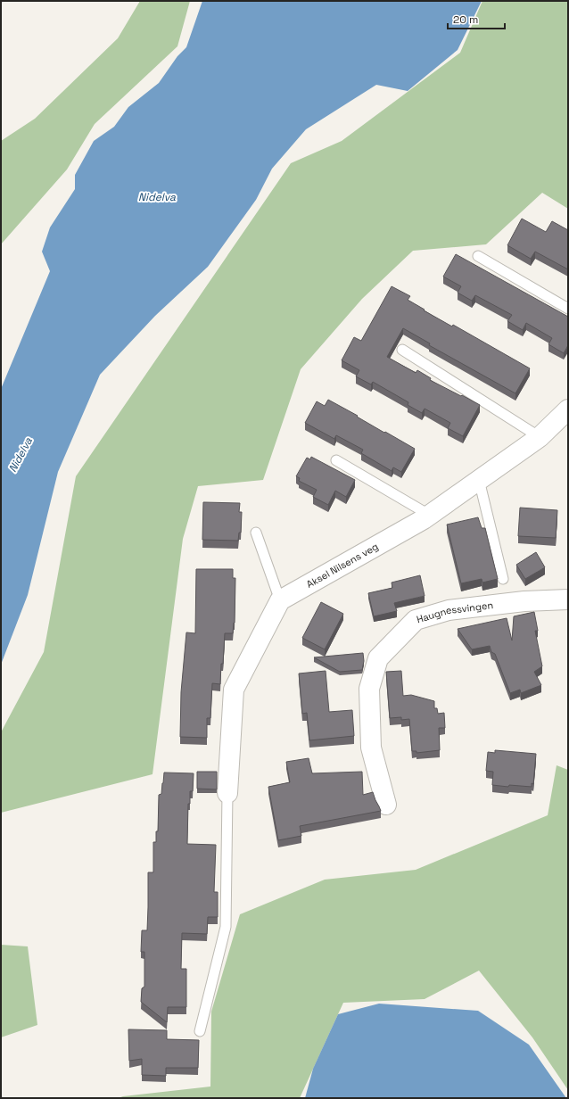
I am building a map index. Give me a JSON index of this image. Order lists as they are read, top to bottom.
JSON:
{
  "streets": {
    "street": ["Aksel Nilsens veg", "Haugnessvingen"]
  },
  "water": ["Nidelva"],
  "scale_bar": "20 m"
}
